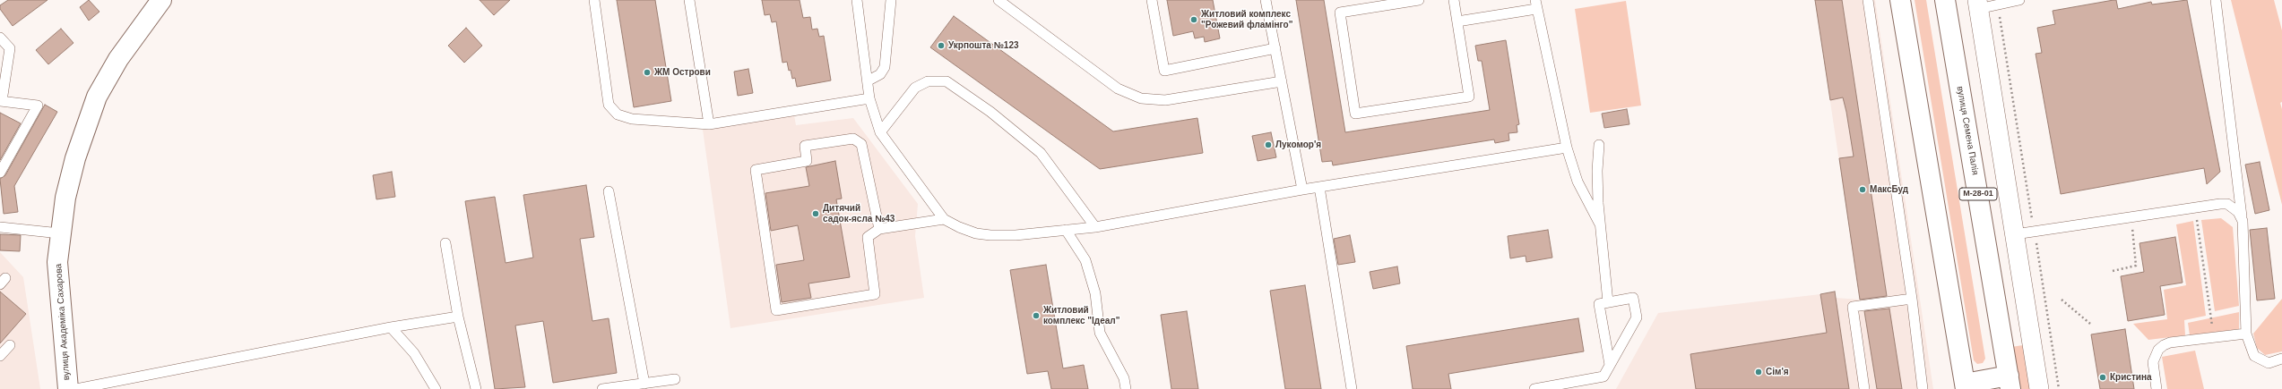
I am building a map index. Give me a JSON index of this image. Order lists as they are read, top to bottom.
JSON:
{
  "streets": {
    "main road": ["вулиця Семена Палія", "М-28-01", "вулиця Академіка Сахарова"]
  },
  "places": [
    "Житловий комплекс \"Рожевий фламінго\"",
    "Укрпошта №123",
    "ЖМ Острови",
    "Лукомор'я",
    "МаксБуд",
    "Дитячий садок-ясла №43",
    "Житловий комплекс \"Ідеал\"",
    "Сім'я",
    "Кристина"
  ]
}
